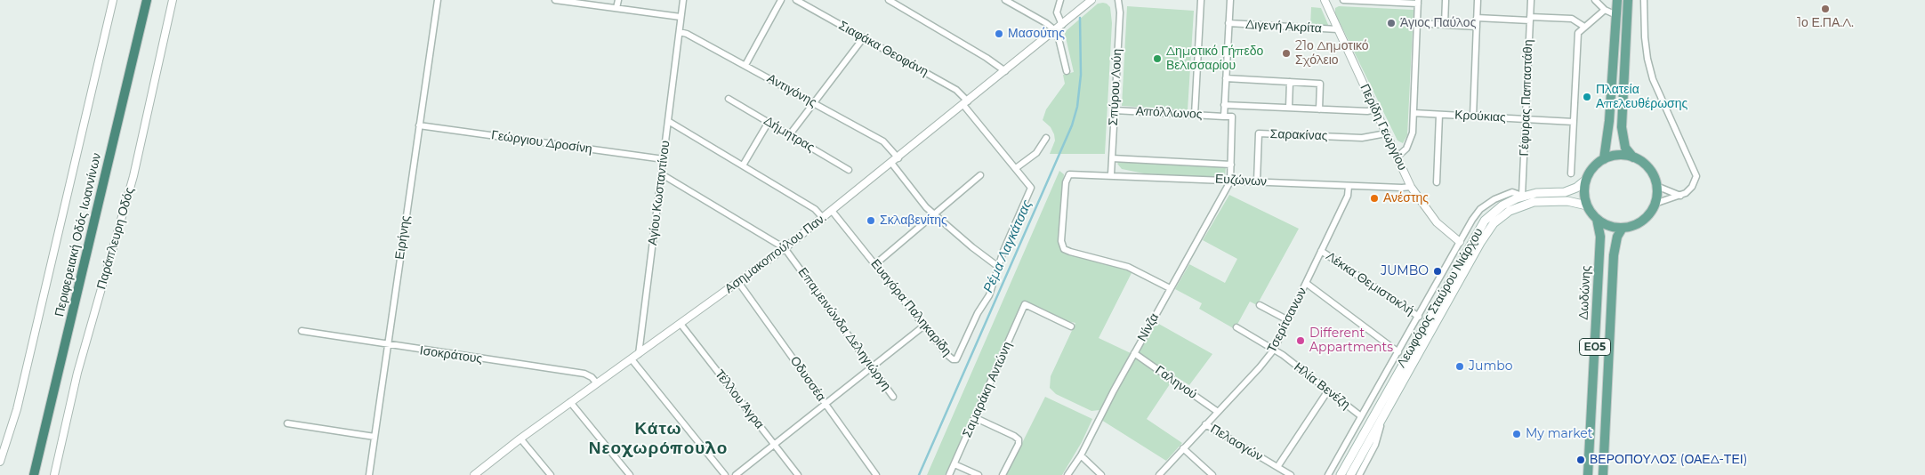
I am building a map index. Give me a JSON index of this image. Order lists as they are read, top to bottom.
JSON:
{
  "streets": {
    "highway": ["Περιφερειακή Οδός Ιωαννίνων"],
    "main road": ["Δωδώνης", "Λεωφόρος Σταύρου Νιάρχου", "ΕΟ5"],
    "street": [
      "Διγενή Ακρίτα",
      "Σιαφάκα Θεοφάνη",
      "Σπύρου Λούη",
      "Αντιγόνης",
      "Γέφυρας Παπαστάθη",
      "Απόλλωνος",
      "Κρούκιας",
      "Περίδη Γεωργίου",
      "Δήμητρας",
      "Σαρακίνας",
      "Γεώργιου Δροσίνη",
      "Ευζώνων",
      "Αγίου Κωσταντίνου",
      "Ειρήνης",
      "Παράπλευρη Οδός",
      "Ασημακοπούλου Παν.",
      "Λέκκα Θεμιστοκλή",
      "Ευαγόρα Παληκαρίδη",
      "Τσερίτσανων",
      "Νίνζα",
      "Επαμεινώνδα Δεληγιώργη",
      "Ισοκράτους",
      "Οδυσσέα",
      "Γαληνού",
      "Ηλία Βενέζη",
      "Σαμαράκη Αντώνη",
      "Τέλλου Άγρα",
      "Πελασγών"
    ]
  },
  "crossings": [
    ["Διγενή Ακρίτα", "Περίδη Γεωργίου"],
    ["Σιαφάκα Θεοφάνη", "Ασημακοπούλου Παν."],
    ["Σιαφάκα Θεοφάνη", "Ευαγόρα Παληκαρίδη"],
    ["Σπύρου Λούη", "Απόλλωνος"],
    ["Σπύρου Λούη", "Ευζώνων"],
    ["Αντιγόνης", "Αγίου Κωσταντίνου"],
    ["Αντιγόνης", "Ασημακοπούλου Παν."],
    ["Γέφυρας Παπαστάθη", "Κρούκιας"],
    ["Γέφυρας Παπαστάθη", "Λεωφόρος Σταύρου Νιάρχου"],
    ["Περίδη Γεωργίου", "Σαρακίνας"],
    ["Περίδη Γεωργίου", "Ευζώνων"],
    ["Σαρακίνας", "Ευζώνων"],
    ["Γεώργιου Δροσίνη", "Αγίου Κωσταντίνου"],
    ["Γεώργιου Δροσίνη", "Ειρήνης"],
    ["Ευζώνων", "Τσερίτσανων"],
    ["Ευζώνων", "Νίνζα"],
    ["Αγίου Κωσταντίνου", "Ασημακοπούλου Παν."],
    ["Αγίου Κωσταντίνου", "Επαμεινώνδα Δεληγιώργη"],
    ["Ειρήνης", "Ισοκράτους"],
    ["Ασημακοπούλου Παν.", "Ευαγόρα Παληκαρίδη"],
    ["Ασημακοπούλου Παν.", "Επαμεινώνδα Δεληγιώργη"],
    ["Ασημακοπούλου Παν.", "Ισοκράτους"],
    ["Ασημακοπούλου Παν.", "Οδυσσέα"],
    ["Ασημακοπούλου Παν.", "Τέλλου Άγρα"],
    ["Λέκκα Θεμιστοκλή", "Τσερίτσανων"],
    ["Δωδώνης", "Λεωφόρος Σταύρου Νιάρχου"],
    ["Δωδώνης", "ΕΟ5"],
    ["Λεωφόρος Σταύρου Νιάρχου", "ΕΟ5"],
    ["Τσερίτσανων", "Γαληνού"],
    ["Τσερίτσανων", "Ηλία Βενέζη"],
    ["Τσερίτσανων", "Πελασγών"],
    ["Νίνζα", "Γαληνού"]
  ],
  "districts": ["Κάτω Νεοχωρόπουλο"],
  "water": ["Ρέμα Λαγκάτσας"],
  "places": [
    "1ο Ε.ΠΑ.Λ.",
    "Άγιος Παύλος",
    "Μασούτης",
    "21ο Δημοτικό Σχόλειο",
    "Δημοτικό Γήπεδο Βελισσαρίου",
    "Πλατεία Απελευθέρωσης",
    "Ανέστης",
    "Σκλαβενίτης",
    "JUMBO",
    "Different Appartments",
    "Jumbo",
    "My market",
    "ΒΕΡΟΠΟΥΛΟΣ (ΟΑΕΔ-ΤΕΙ)"
  ]
}
